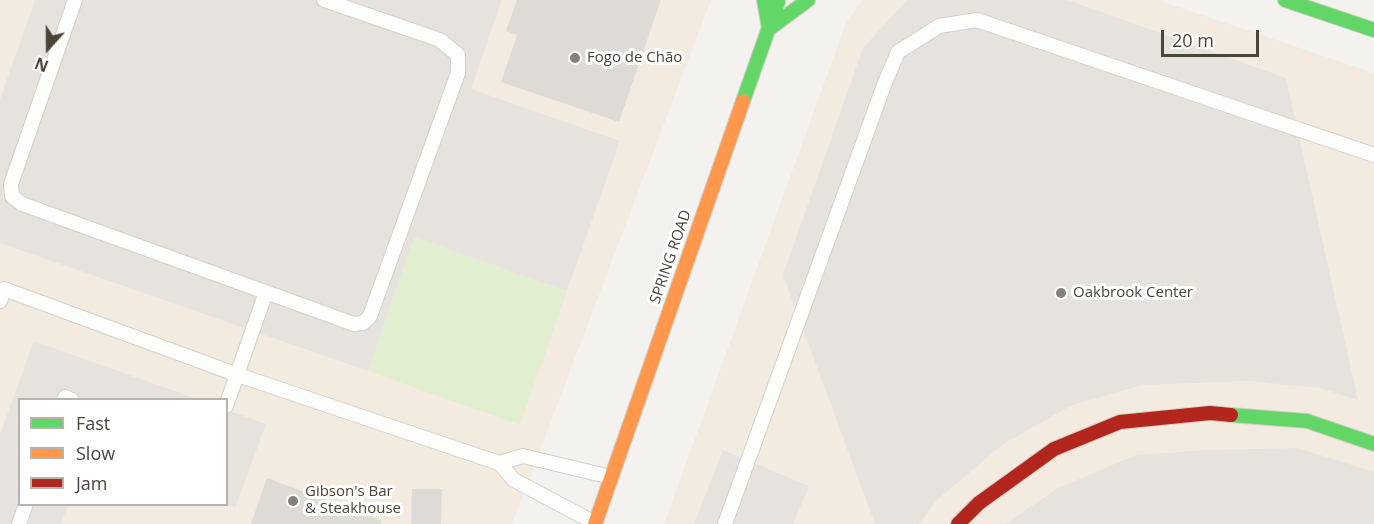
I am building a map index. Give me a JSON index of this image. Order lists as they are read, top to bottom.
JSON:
{
  "streets": {
    "street": ["SPRING ROAD"]
  },
  "places": ["Fogo de Chão", "Oakbrook Center", "Gibson's Bar & Steakhouse"],
  "legend": ["Fast", "Slow", "Jam"],
  "scale_bar": "20 m",
  "north": "bottom"
}
